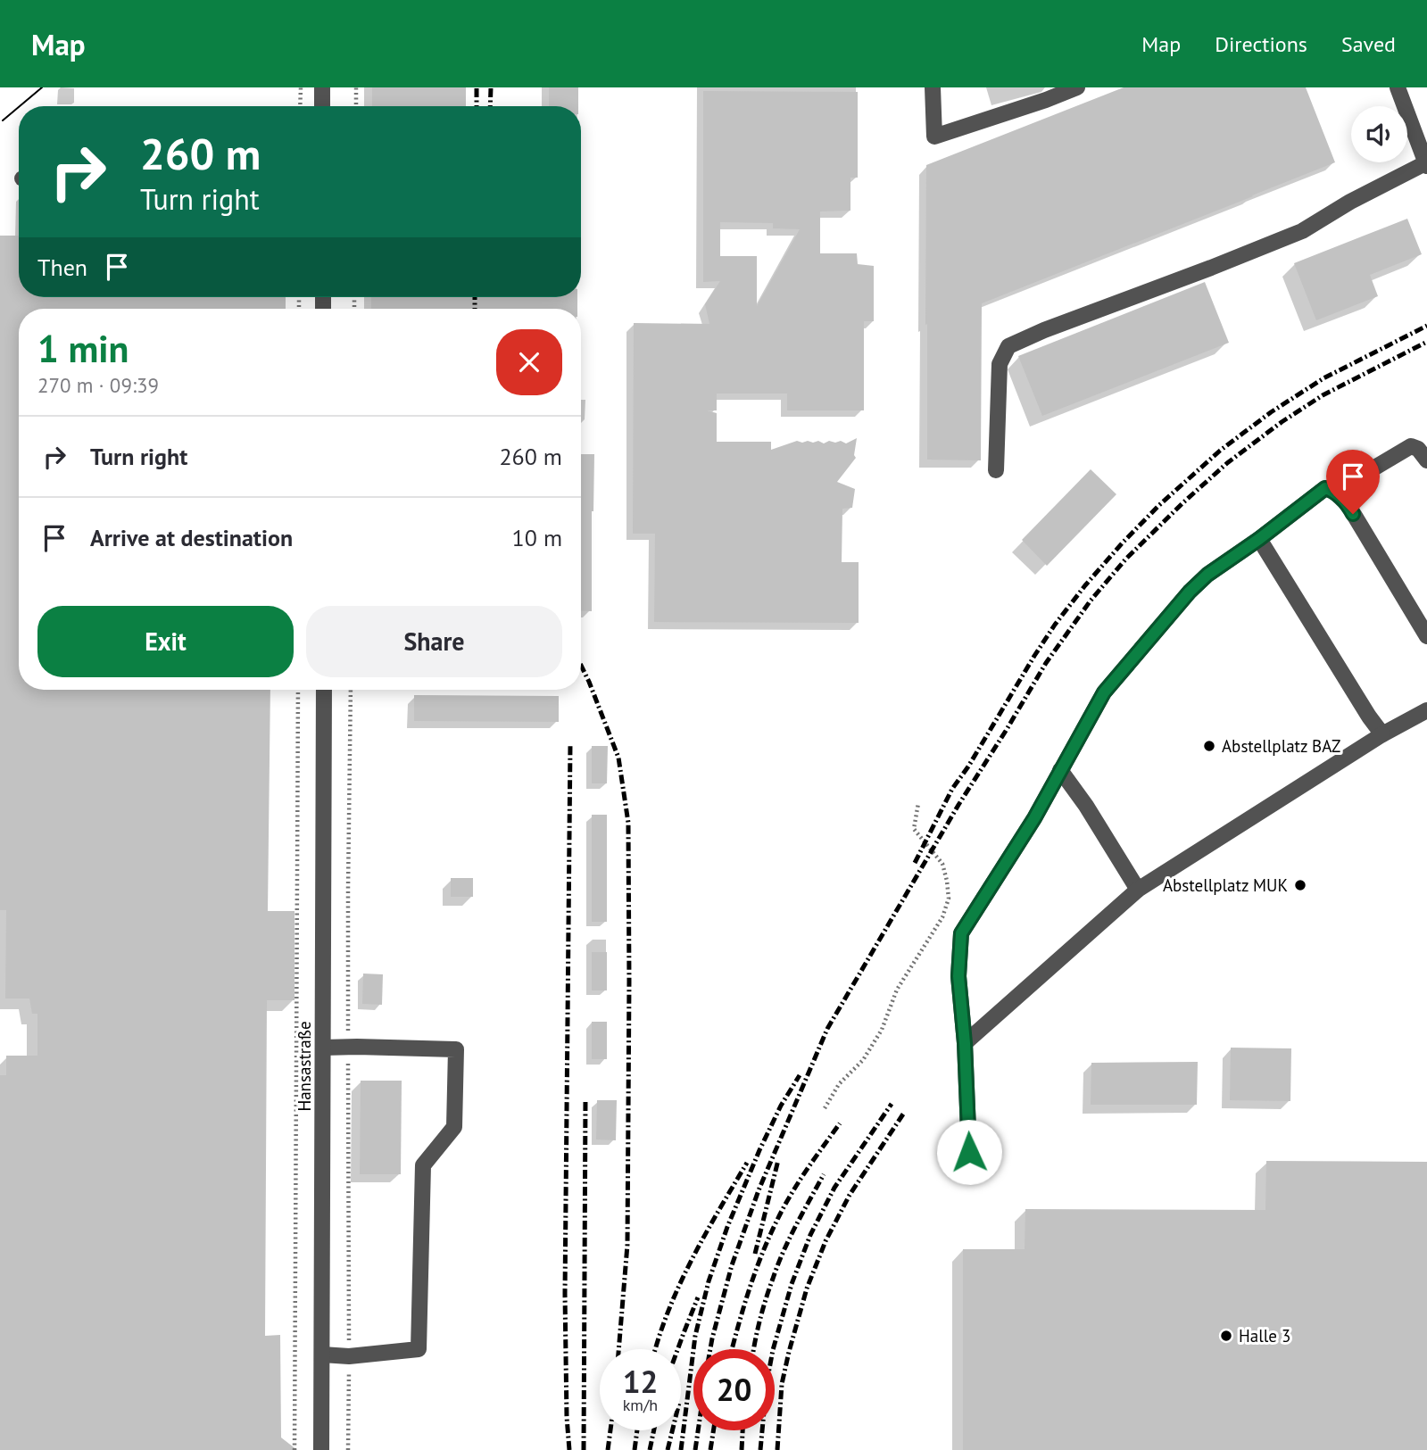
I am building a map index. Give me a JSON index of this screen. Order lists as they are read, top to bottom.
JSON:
{
  "streets": {
    "street": ["Hansastraße"]
  },
  "places": ["Abstellplatz BAZ", "Abstellplatz MUK", "Halle 3"],
  "page": {
    "header": "Map",
    "nav": ["Map", "Directions", "Saved"],
    "turn": ["260 m", "Turn right"],
    "then": "Then",
    "heading": ["1 min", "270 m · 09:39"],
    "list": [
      {
        "name": "Turn right",
        "value": "260 m"
      },
      {
        "name": "Arrive at destination",
        "value": "10 m"
      }
    ],
    "buttons": ["Exit", "Share"],
    "speed": "12 km/h",
    "limit": "20"
  }
}
